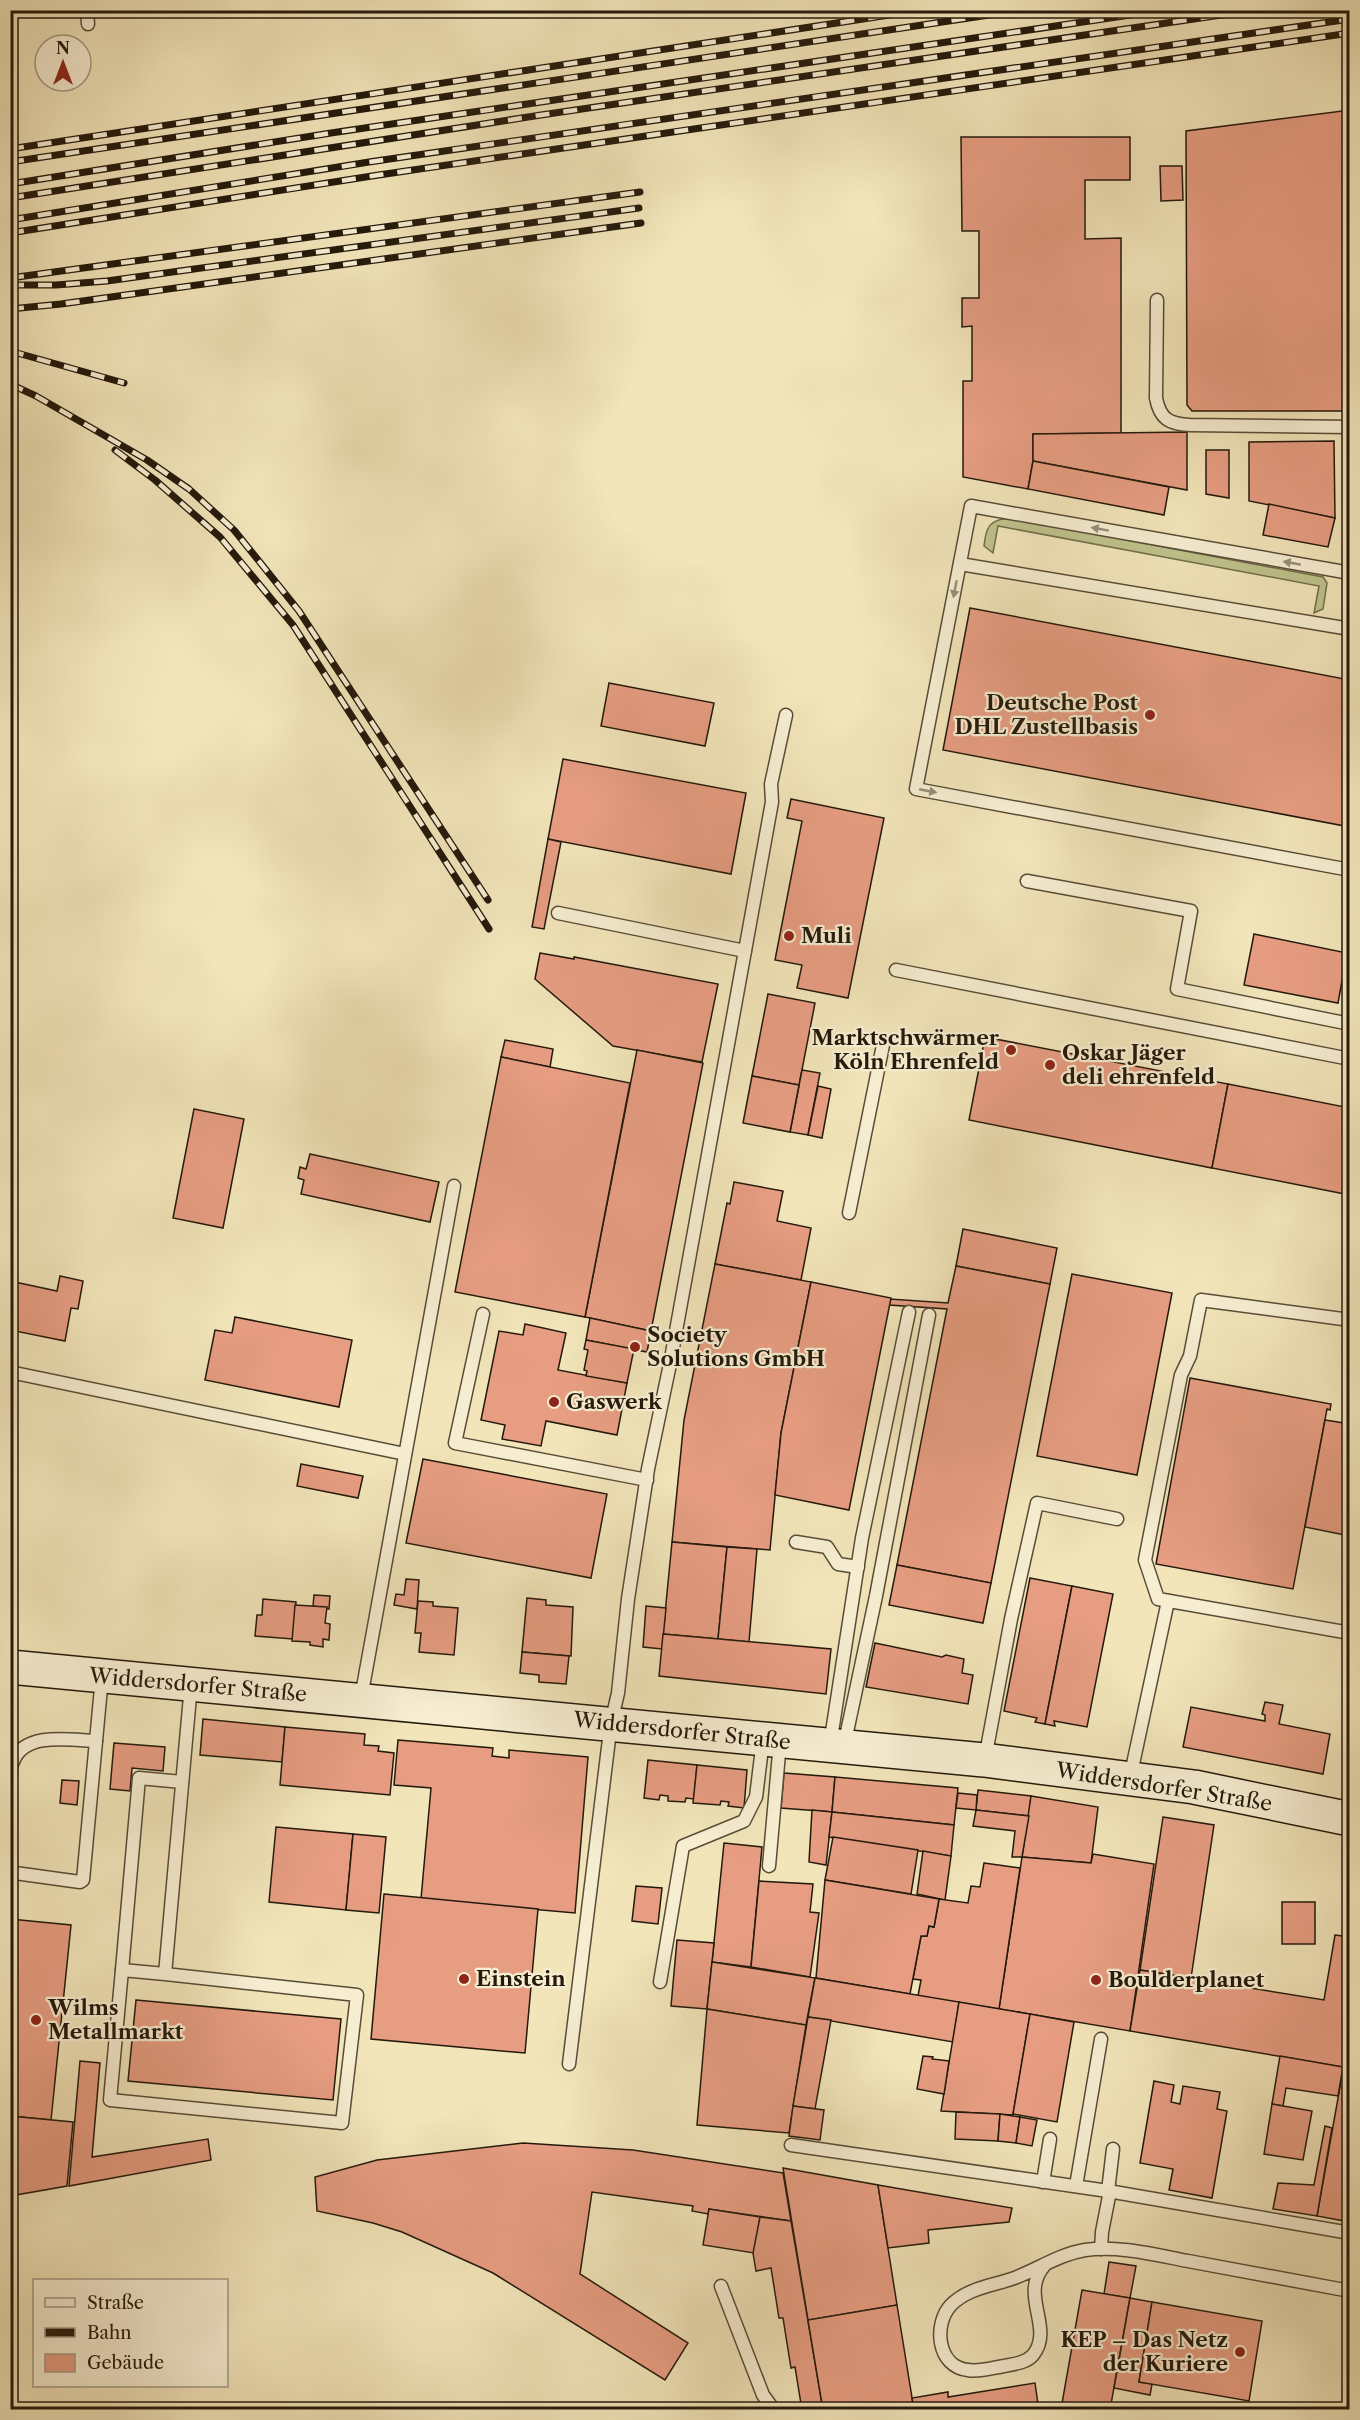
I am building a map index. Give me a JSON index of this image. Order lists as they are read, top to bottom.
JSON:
{
  "streets": {
    "main road": ["Widdersdorfer Straße"]
  },
  "places": [
    "Deutsche Post DHL Zustellbasis",
    "Muli",
    "Marktschwärmer Köln Ehrenfeld",
    "Oskar Jäger deli ehrenfeld",
    "Society Solutions GmbH",
    "Gaswerk",
    "Einstein",
    "Boulderplanet",
    "Wilms Metallmarkt",
    "KEP – Das Netz der Kuriere"
  ],
  "legend": ["Straße", "Bahn", "Gebäude"],
  "north": "top"
}
